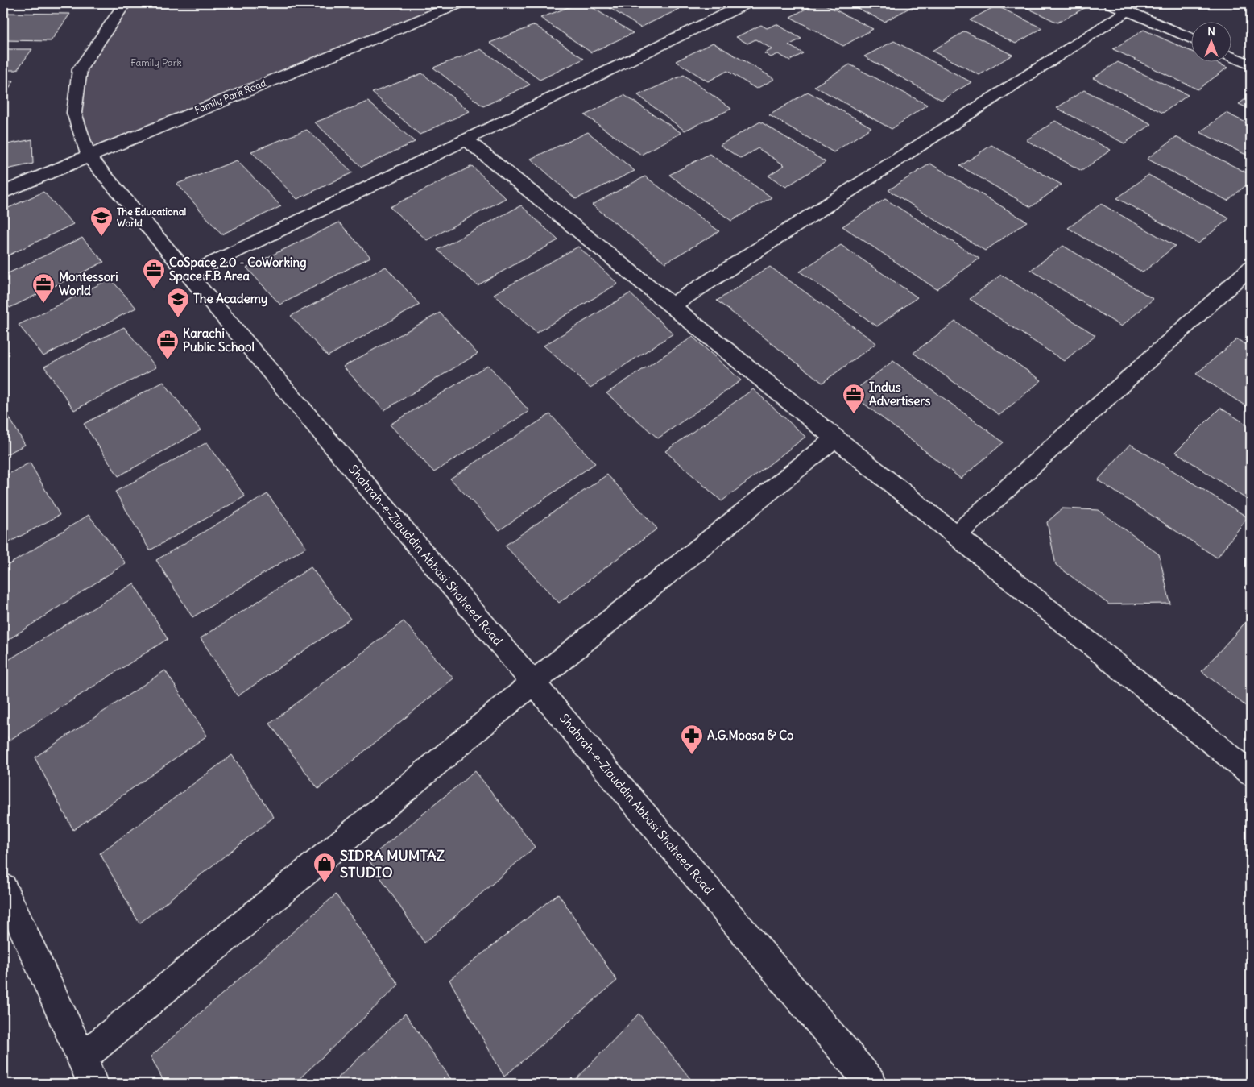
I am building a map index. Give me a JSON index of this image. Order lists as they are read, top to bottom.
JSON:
{
  "streets": {
    "street": ["Family Park Road", "Shahrah-e-Ziauddin Abbasi Shaheed Road"]
  },
  "crossings": [
    ["Family Park Road", "Shahrah-e-Ziauddin Abbasi Shaheed Road"]
  ],
  "parks": ["Family Park"],
  "places": {
    "school or university": ["The Educational World", "The Academy"],
    "office": [
      "CoSpace 2.0 - CoWorking Space F.B Area",
      "Montessori World",
      "Karachi Public School",
      "Indus Advertisers"
    ],
    "pharmacy": ["A.G.Moosa & Co"],
    "shop": ["SIDRA MUMTAZ STUDIO"]
  },
  "north": "top"
}
